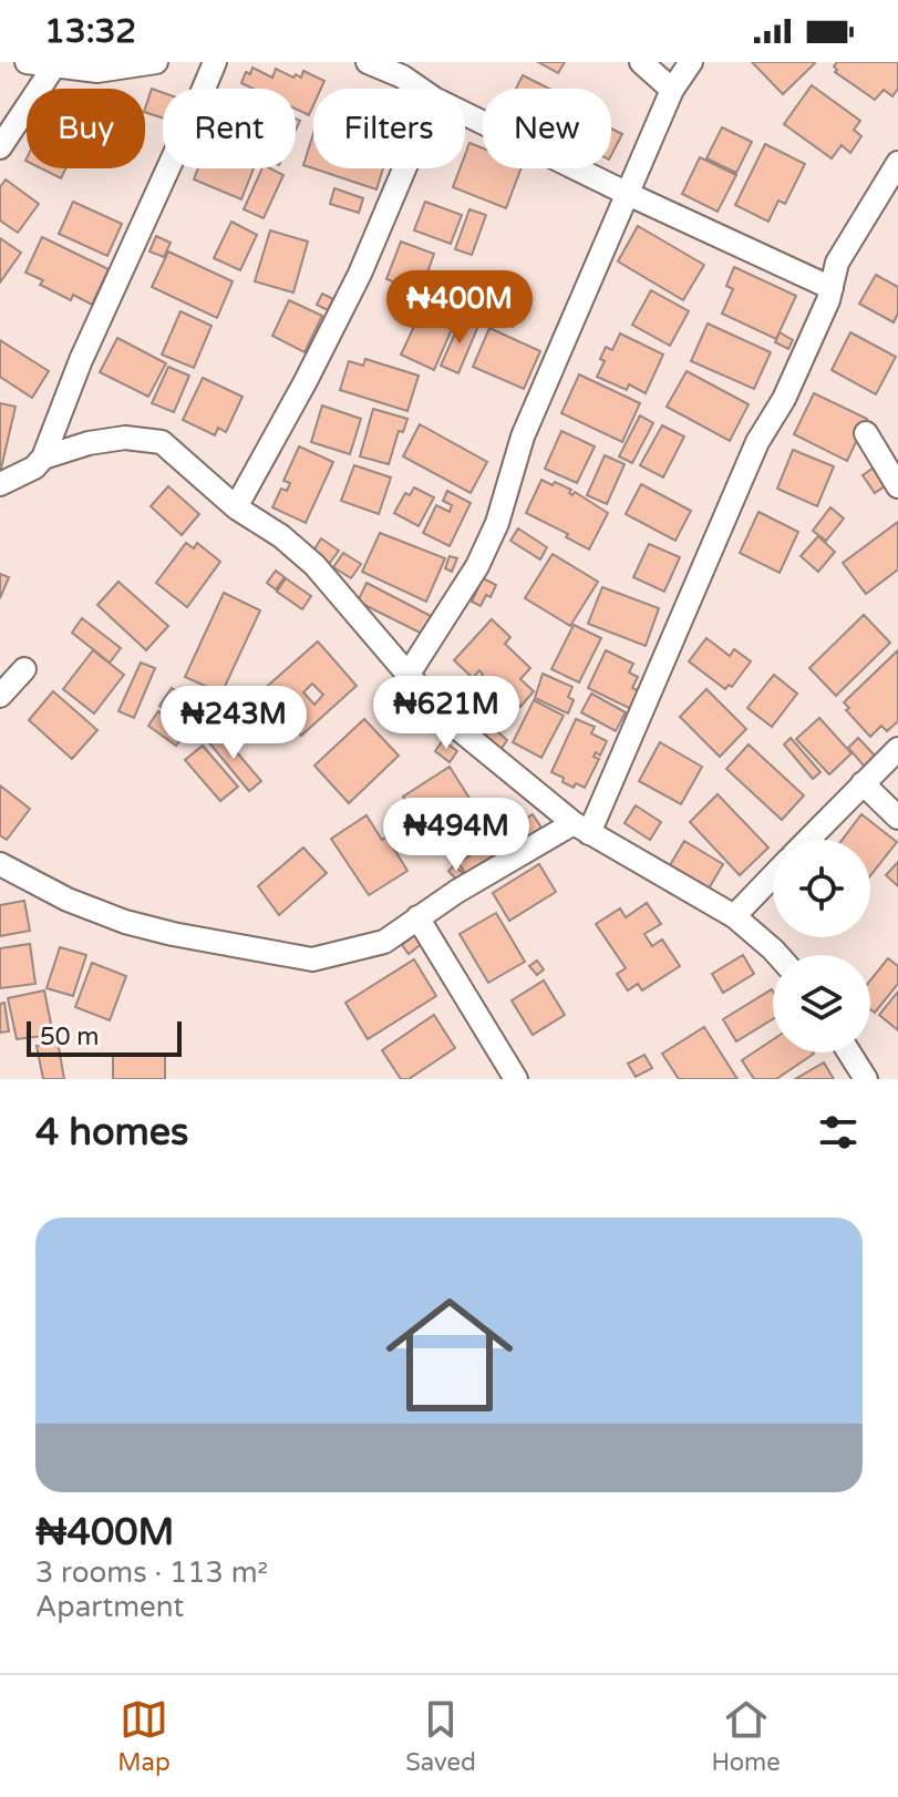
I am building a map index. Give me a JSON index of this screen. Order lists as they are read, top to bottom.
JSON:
{
  "scale_bar": "50 m",
  "page": {
    "status": "13:32",
    "chip": [
      "Buy",
      "Rent",
      "Filters",
      "New"
    ],
    "price": [
      "₦400M",
      "₦621M",
      "₦243M",
      "₦494M"
    ],
    "scale": "50 m",
    "heading": "4 homes",
    "list": [
      {
        "name": "₦400M",
        "note": "3 rooms · 113 m² · Apartment"
      }
    ],
    "tabs": ["Map", "Saved", "Home"]
  }
}
